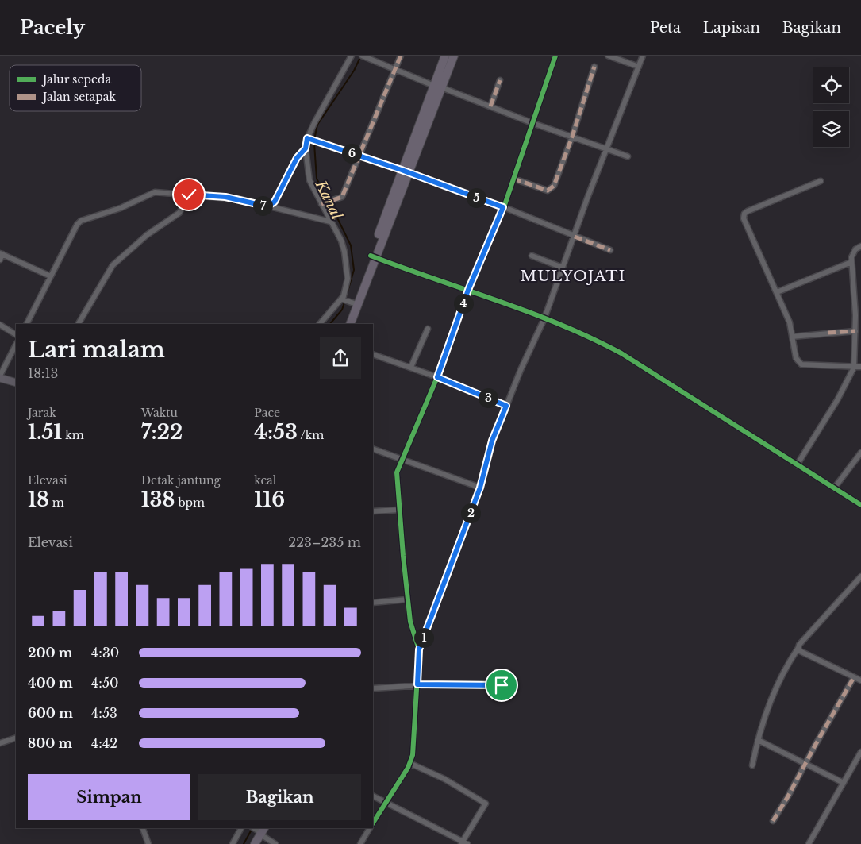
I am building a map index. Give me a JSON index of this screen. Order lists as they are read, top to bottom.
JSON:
{
  "districts": ["MULYOJATI"],
  "water": ["Kanal"],
  "legend": ["Jalur sepeda", "Jalan setapak"],
  "page": {
    "header": "Pacely",
    "nav": ["Peta", "Lapisan", "Bagikan"],
    "pins": [
      "6",
      "5",
      "7",
      "4",
      "3",
      "2",
      "1"
    ],
    "heading": ["Lari malam", "18:13"],
    "stats": [
      ["Jarak", "1.51 km"],
      ["Waktu", "7:22"],
      ["Pace", "4:53 /km"],
      ["Elevasi", "18 m"],
      ["Detak jantung", "138 bpm"],
      ["kcal", "116"]
    ],
    "chart": ["Elevasi", "223–235 m"],
    "list": [
      {
        "name": "200 m",
        "note": "4:30"
      },
      {
        "name": "400 m",
        "note": "4:50"
      },
      {
        "name": "600 m",
        "note": "4:53"
      },
      {
        "name": "800 m",
        "note": "4:42"
      }
    ],
    "buttons": ["Simpan", "Bagikan"]
  }
}
